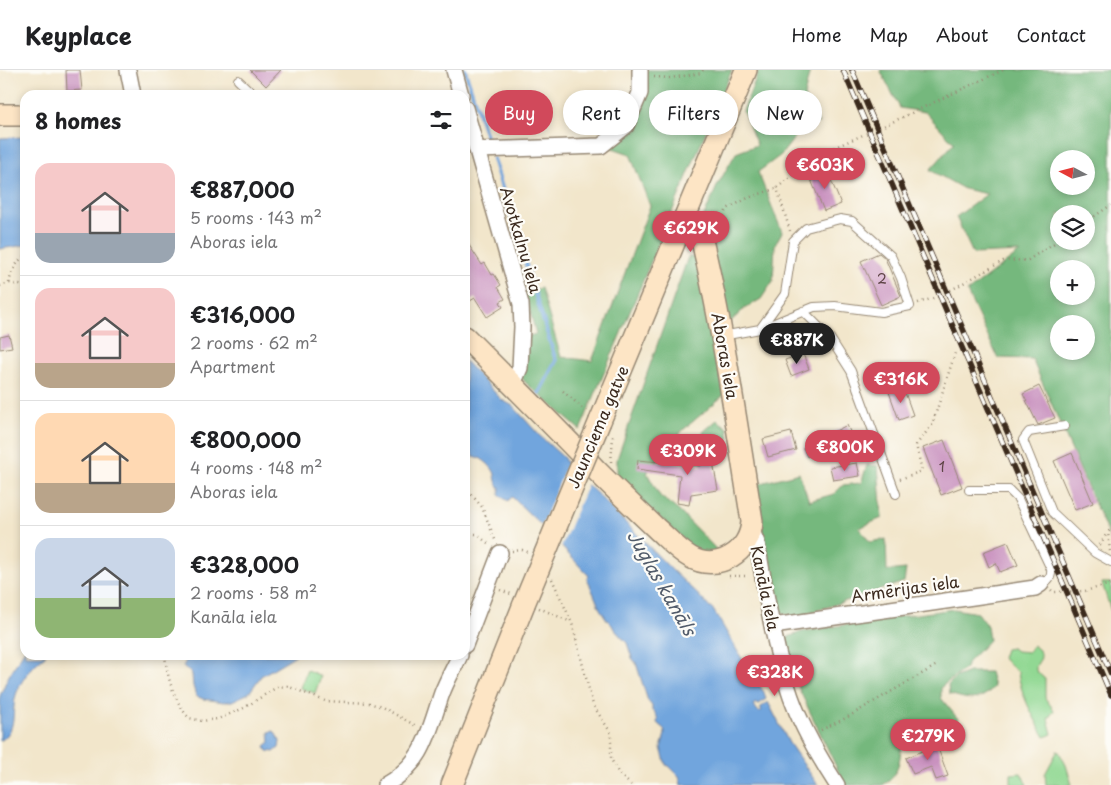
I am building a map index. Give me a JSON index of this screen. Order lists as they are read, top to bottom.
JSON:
{
  "streets": {
    "main road": ["Aboras iela", "Jaunciema gatve", "Kanāla iela"],
    "street": ["Avotkalnu iela", "Armērijas iela"]
  },
  "crossings": [
    ["Avotkalnu iela", "Kanāla iela"],
    ["Aboras iela", "Jaunciema gatve"],
    ["Aboras iela", "Kanāla iela"],
    ["Kanāla iela", "Armērijas iela"]
  ],
  "water": ["Juglas kanāls"],
  "house_numbers": ["2", "1"],
  "north": "left",
  "page": {
    "header": "Keyplace",
    "nav": [
      "Home",
      "Map",
      "About",
      "Contact"
    ],
    "chip": [
      "Buy",
      "Rent",
      "Filters",
      "New"
    ],
    "heading": "8 homes",
    "price": [
      "€603K",
      "€629K",
      "€887K",
      "€316K",
      "€800K",
      "€309K",
      "€328K",
      "€279K"
    ],
    "map_buttons": ["+", "−"],
    "list": [
      {
        "name": "€887,000",
        "note": "5 rooms · 143 m² · Aboras iela"
      },
      {
        "name": "€316,000",
        "note": "2 rooms · 62 m² · Apartment"
      },
      {
        "name": "€800,000",
        "note": "4 rooms · 148 m² · Aboras iela"
      },
      {
        "name": "€328,000",
        "note": "2 rooms · 58 m² · Kanāla iela"
      }
    ]
  }
}
